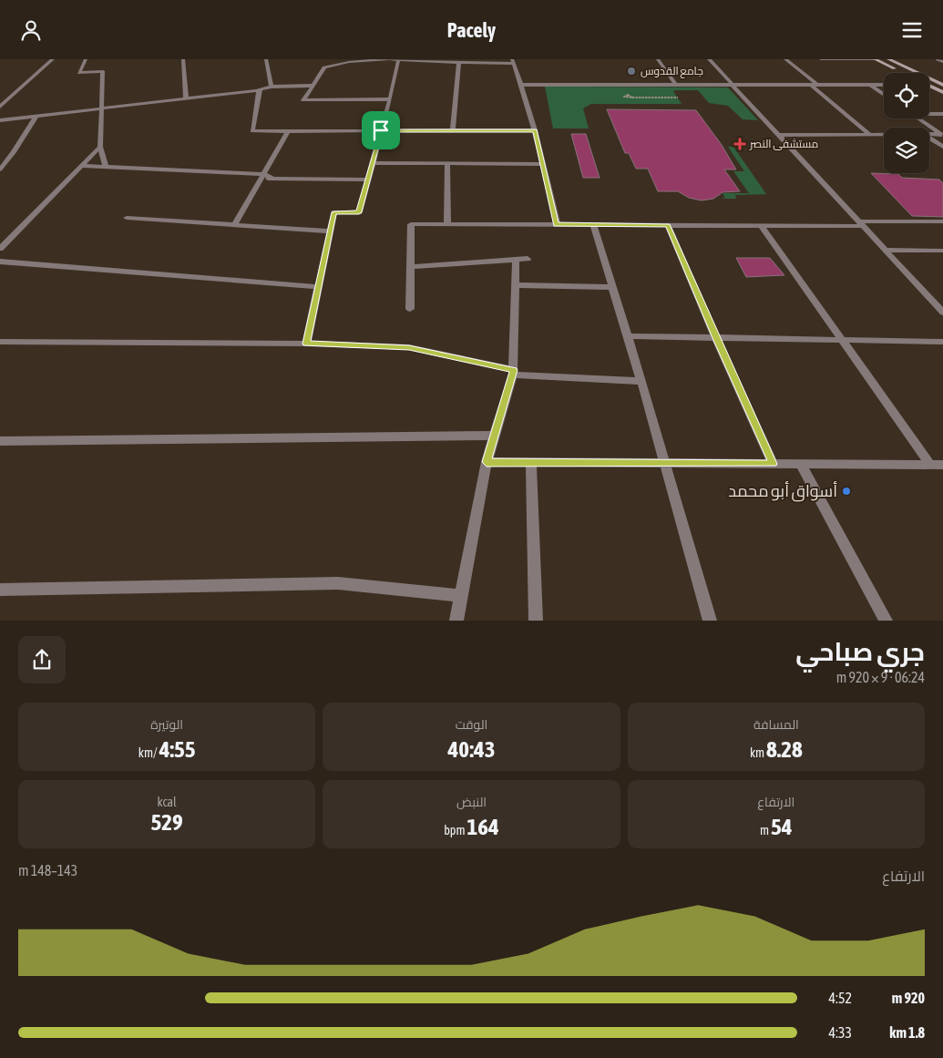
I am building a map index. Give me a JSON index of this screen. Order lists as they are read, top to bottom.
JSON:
{
  "places": {
    "other": ["جامع القدوس", "أسواق أبو محمد"],
    "health": ["مستشفى النصر"]
  },
  "page": {
    "header": "Pacely",
    "heading": ["جري صباحي", "06:24 · 9 × 920 m"],
    "stats": [
      ["المسافة", "8.28 km"],
      ["الوقت", "40:43"],
      ["الوتيرة", "4:55 /km"],
      ["الارتفاع", "54 m"],
      ["النبض", "164 bpm"],
      ["kcal", "529"]
    ],
    "chart": ["الارتفاع", "143–148 m"],
    "list": [
      {
        "name": "920 m",
        "note": "4:52"
      },
      {
        "name": "1.8 km",
        "note": "4:33"
      }
    ]
  }
}
